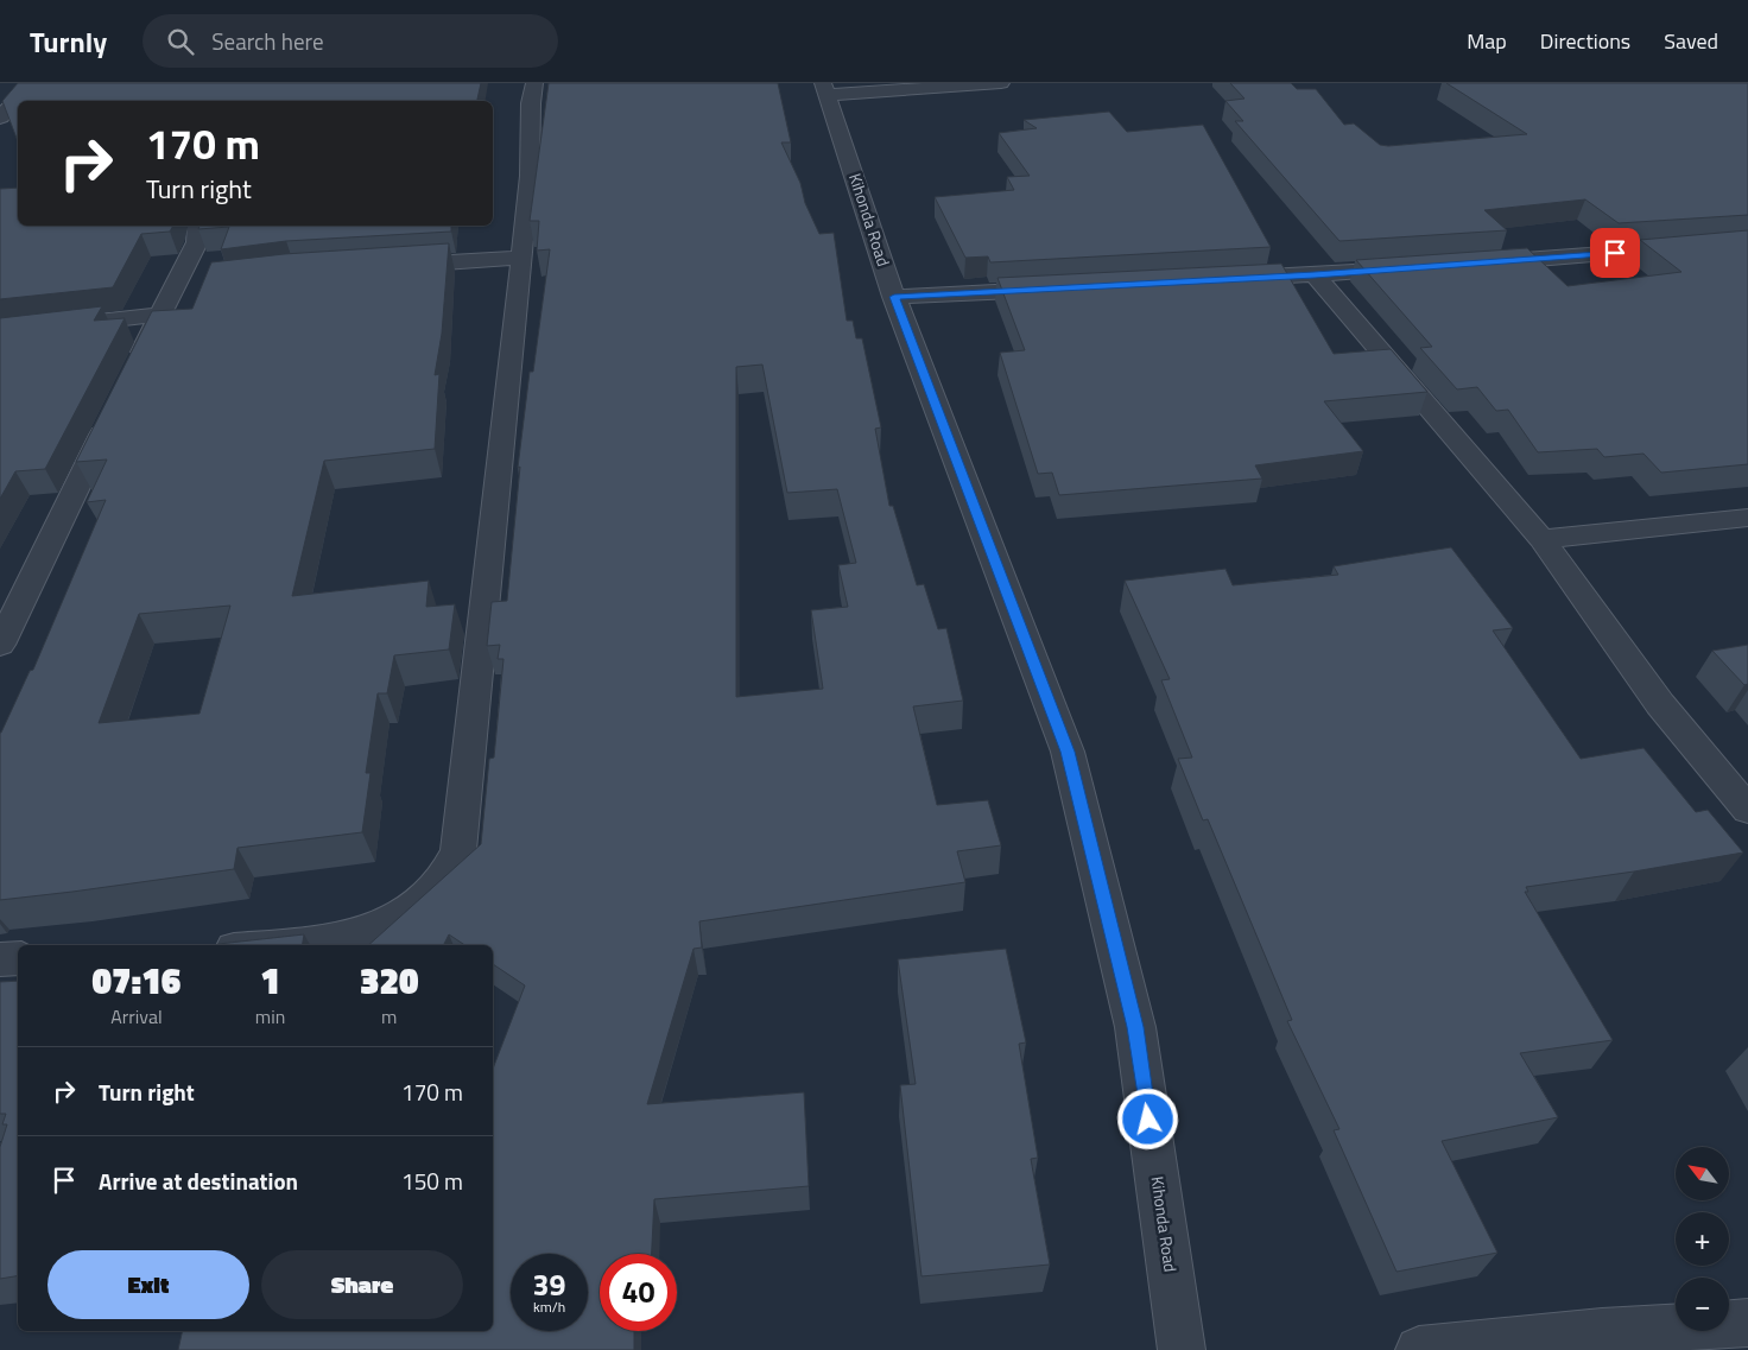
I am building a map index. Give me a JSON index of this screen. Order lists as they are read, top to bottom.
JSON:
{
  "streets": {
    "street": ["Kihonda Road"]
  },
  "north": "top left",
  "page": {
    "header": "Turnly",
    "search": "Search here",
    "nav": ["Map", "Directions", "Saved"],
    "turn": ["170 m", "Turn right"],
    "eta": [
      "07:16",
      "Arrival",
      "1",
      "min",
      "320",
      "m"
    ],
    "list": [
      {
        "name": "Turn right",
        "value": "170 m"
      },
      {
        "name": "Arrive at destination",
        "value": "150 m"
      }
    ],
    "map_buttons": ["+", "−"],
    "buttons": ["Exit", "Share"],
    "speed": "39 km/h",
    "limit": "40"
  }
}
